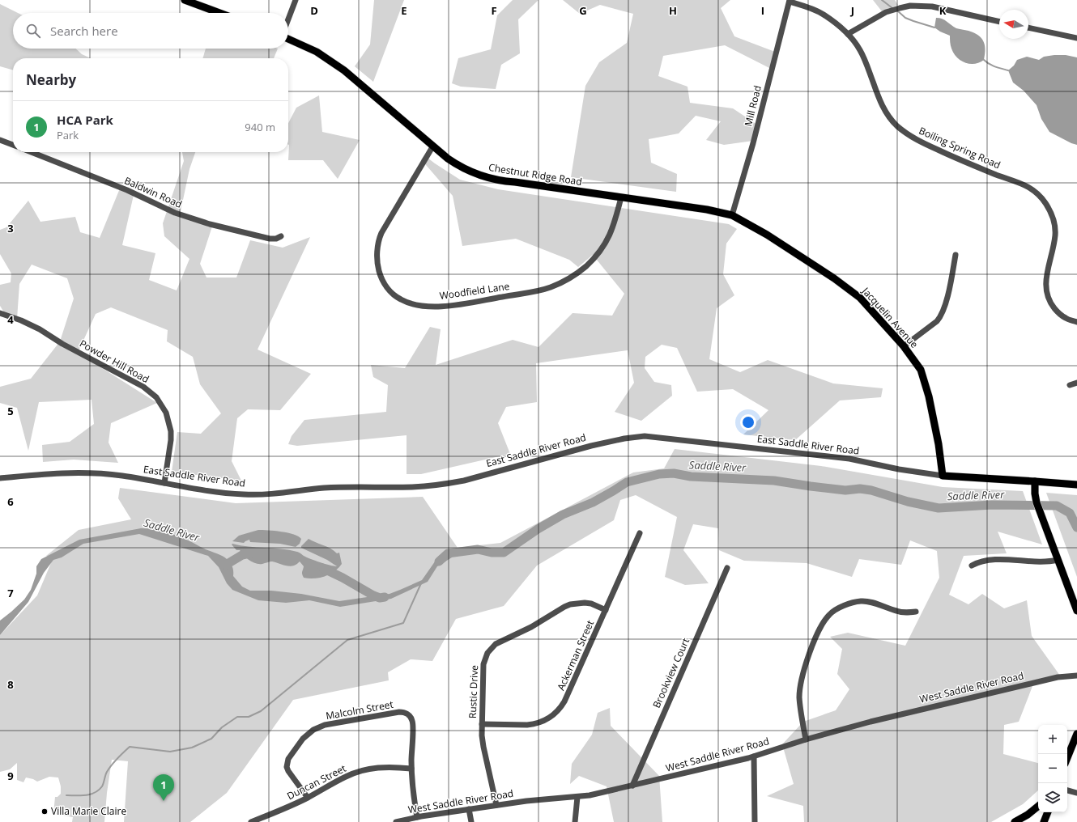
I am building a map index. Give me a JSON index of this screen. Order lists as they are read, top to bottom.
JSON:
{
  "streets": {
    "main road": ["Chestnut Ridge Road", "Jacquelin Avenue", "East Saddle River Road"],
    "street": [
      "Mill Road",
      "Boiling Spring Road",
      "Baldwin Road",
      "Woodfield Lane",
      "Powder Hill Road",
      "Ackerman Street",
      "Brookview Court",
      "West Saddle River Road",
      "Rustic Drive",
      "Malcolm Street",
      "Duncan Street"
    ]
  },
  "crossings": [
    ["Mill Road", "Boiling Spring Road"],
    ["Mill Road", "Chestnut Ridge Road"],
    ["Mill Road", "Jacquelin Avenue"],
    ["Chestnut Ridge Road", "Woodfield Lane"],
    ["Chestnut Ridge Road", "Jacquelin Avenue"],
    ["Jacquelin Avenue", "East Saddle River Road"],
    ["Powder Hill Road", "East Saddle River Road"],
    ["Ackerman Street", "Rustic Drive"],
    ["Brookview Court", "West Saddle River Road"],
    ["West Saddle River Road", "Rustic Drive"],
    ["West Saddle River Road", "Malcolm Street"],
    ["Malcolm Street", "Duncan Street"]
  ],
  "water": ["Saddle River"],
  "places": ["Villa Marie Claire"],
  "north": "left",
  "page": {
    "search": "Search here",
    "heading": "Nearby",
    "list": [
      {
        "mark": "1",
        "name": "HCA Park",
        "note": "Park",
        "value": "940 m"
      }
    ],
    "map_buttons": ["+", "−"],
    "pins": "1"
  },
  "grid": {
    "columns": [
      "D",
      "E",
      "F",
      "G",
      "H",
      "I",
      "J",
      "K"
    ],
    "rows": [
      "3",
      "4",
      "5",
      "6",
      "7",
      "8",
      "9"
    ]
  }
}
